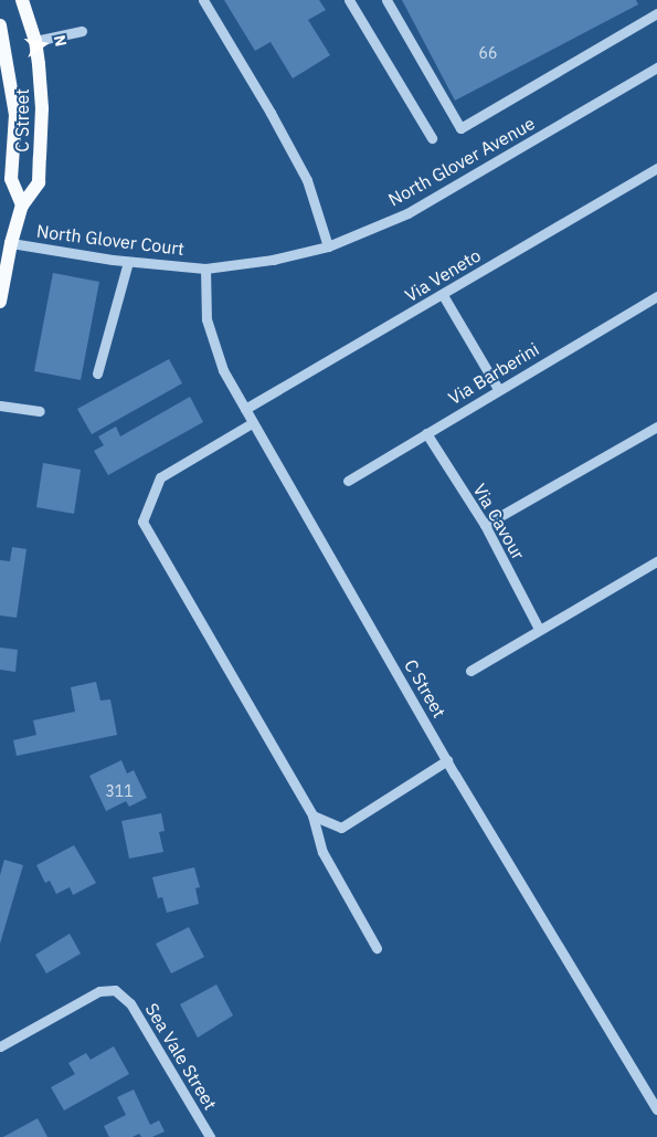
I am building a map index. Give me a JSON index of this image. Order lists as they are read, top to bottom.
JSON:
{
  "streets": {
    "main road": ["C Street"],
    "street": [
      "North Glover Avenue",
      "North Glover Court",
      "Via Veneto",
      "Via Barberini",
      "Via Cavour",
      "Sea Vale Street"
    ]
  },
  "crossings": [
    ["C Street", "North Glover Avenue"],
    ["C Street", "North Glover Court"],
    ["C Street", "Via Veneto"],
    ["North Glover Avenue", "North Glover Court"],
    ["Via Barberini", "Via Cavour"]
  ],
  "house_numbers": ["66", "311"],
  "north": "right"
}
